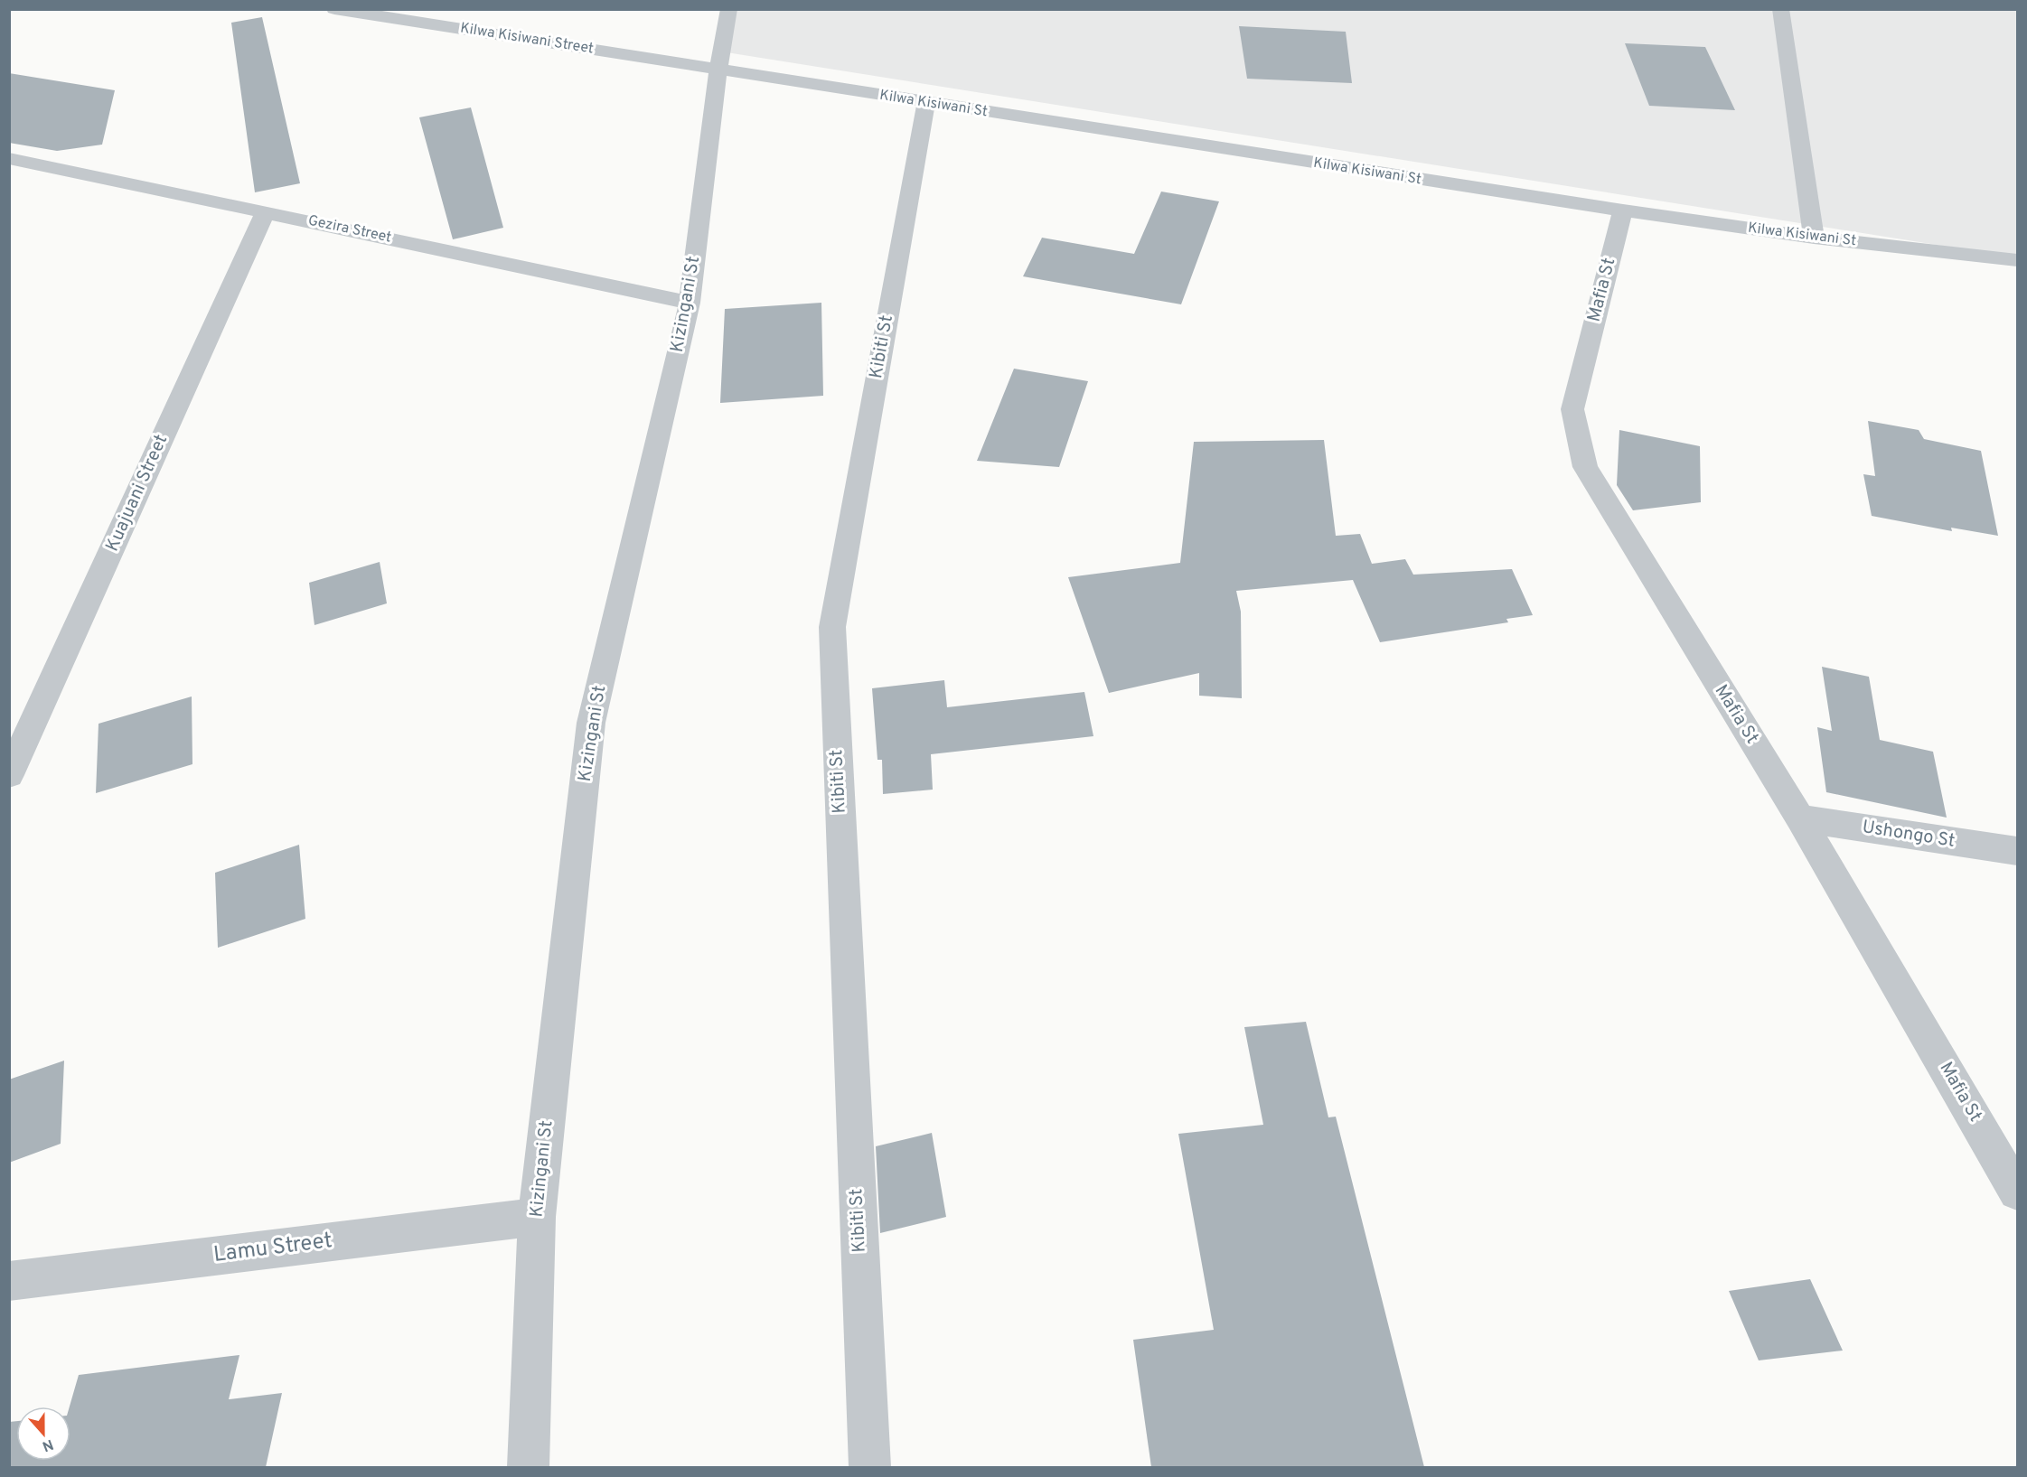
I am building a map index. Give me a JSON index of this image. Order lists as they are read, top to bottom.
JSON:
{
  "streets": {
    "street": [
      "Kilwa Kisiwani Street",
      "Kilwa Kisiwani St",
      "Gezira Street",
      "Mafia St",
      "Kizingani St",
      "Kibiti St",
      "Kuajuani Street",
      "Ushongo St",
      "Lamu Street"
    ]
  },
  "crossings": [
    ["Kilwa Kisiwani Street", "Kilwa Kisiwani St"],
    ["Kilwa Kisiwani Street", "Kizingani St"],
    ["Kilwa Kisiwani St", "Mafia St"],
    ["Kilwa Kisiwani St", "Kizingani St"],
    ["Kilwa Kisiwani St", "Kibiti St"],
    ["Gezira Street", "Kizingani St"],
    ["Gezira Street", "Kuajuani Street"],
    ["Mafia St", "Ushongo St"],
    ["Kizingani St", "Lamu Street"]
  ],
  "north": "bottom"
}
